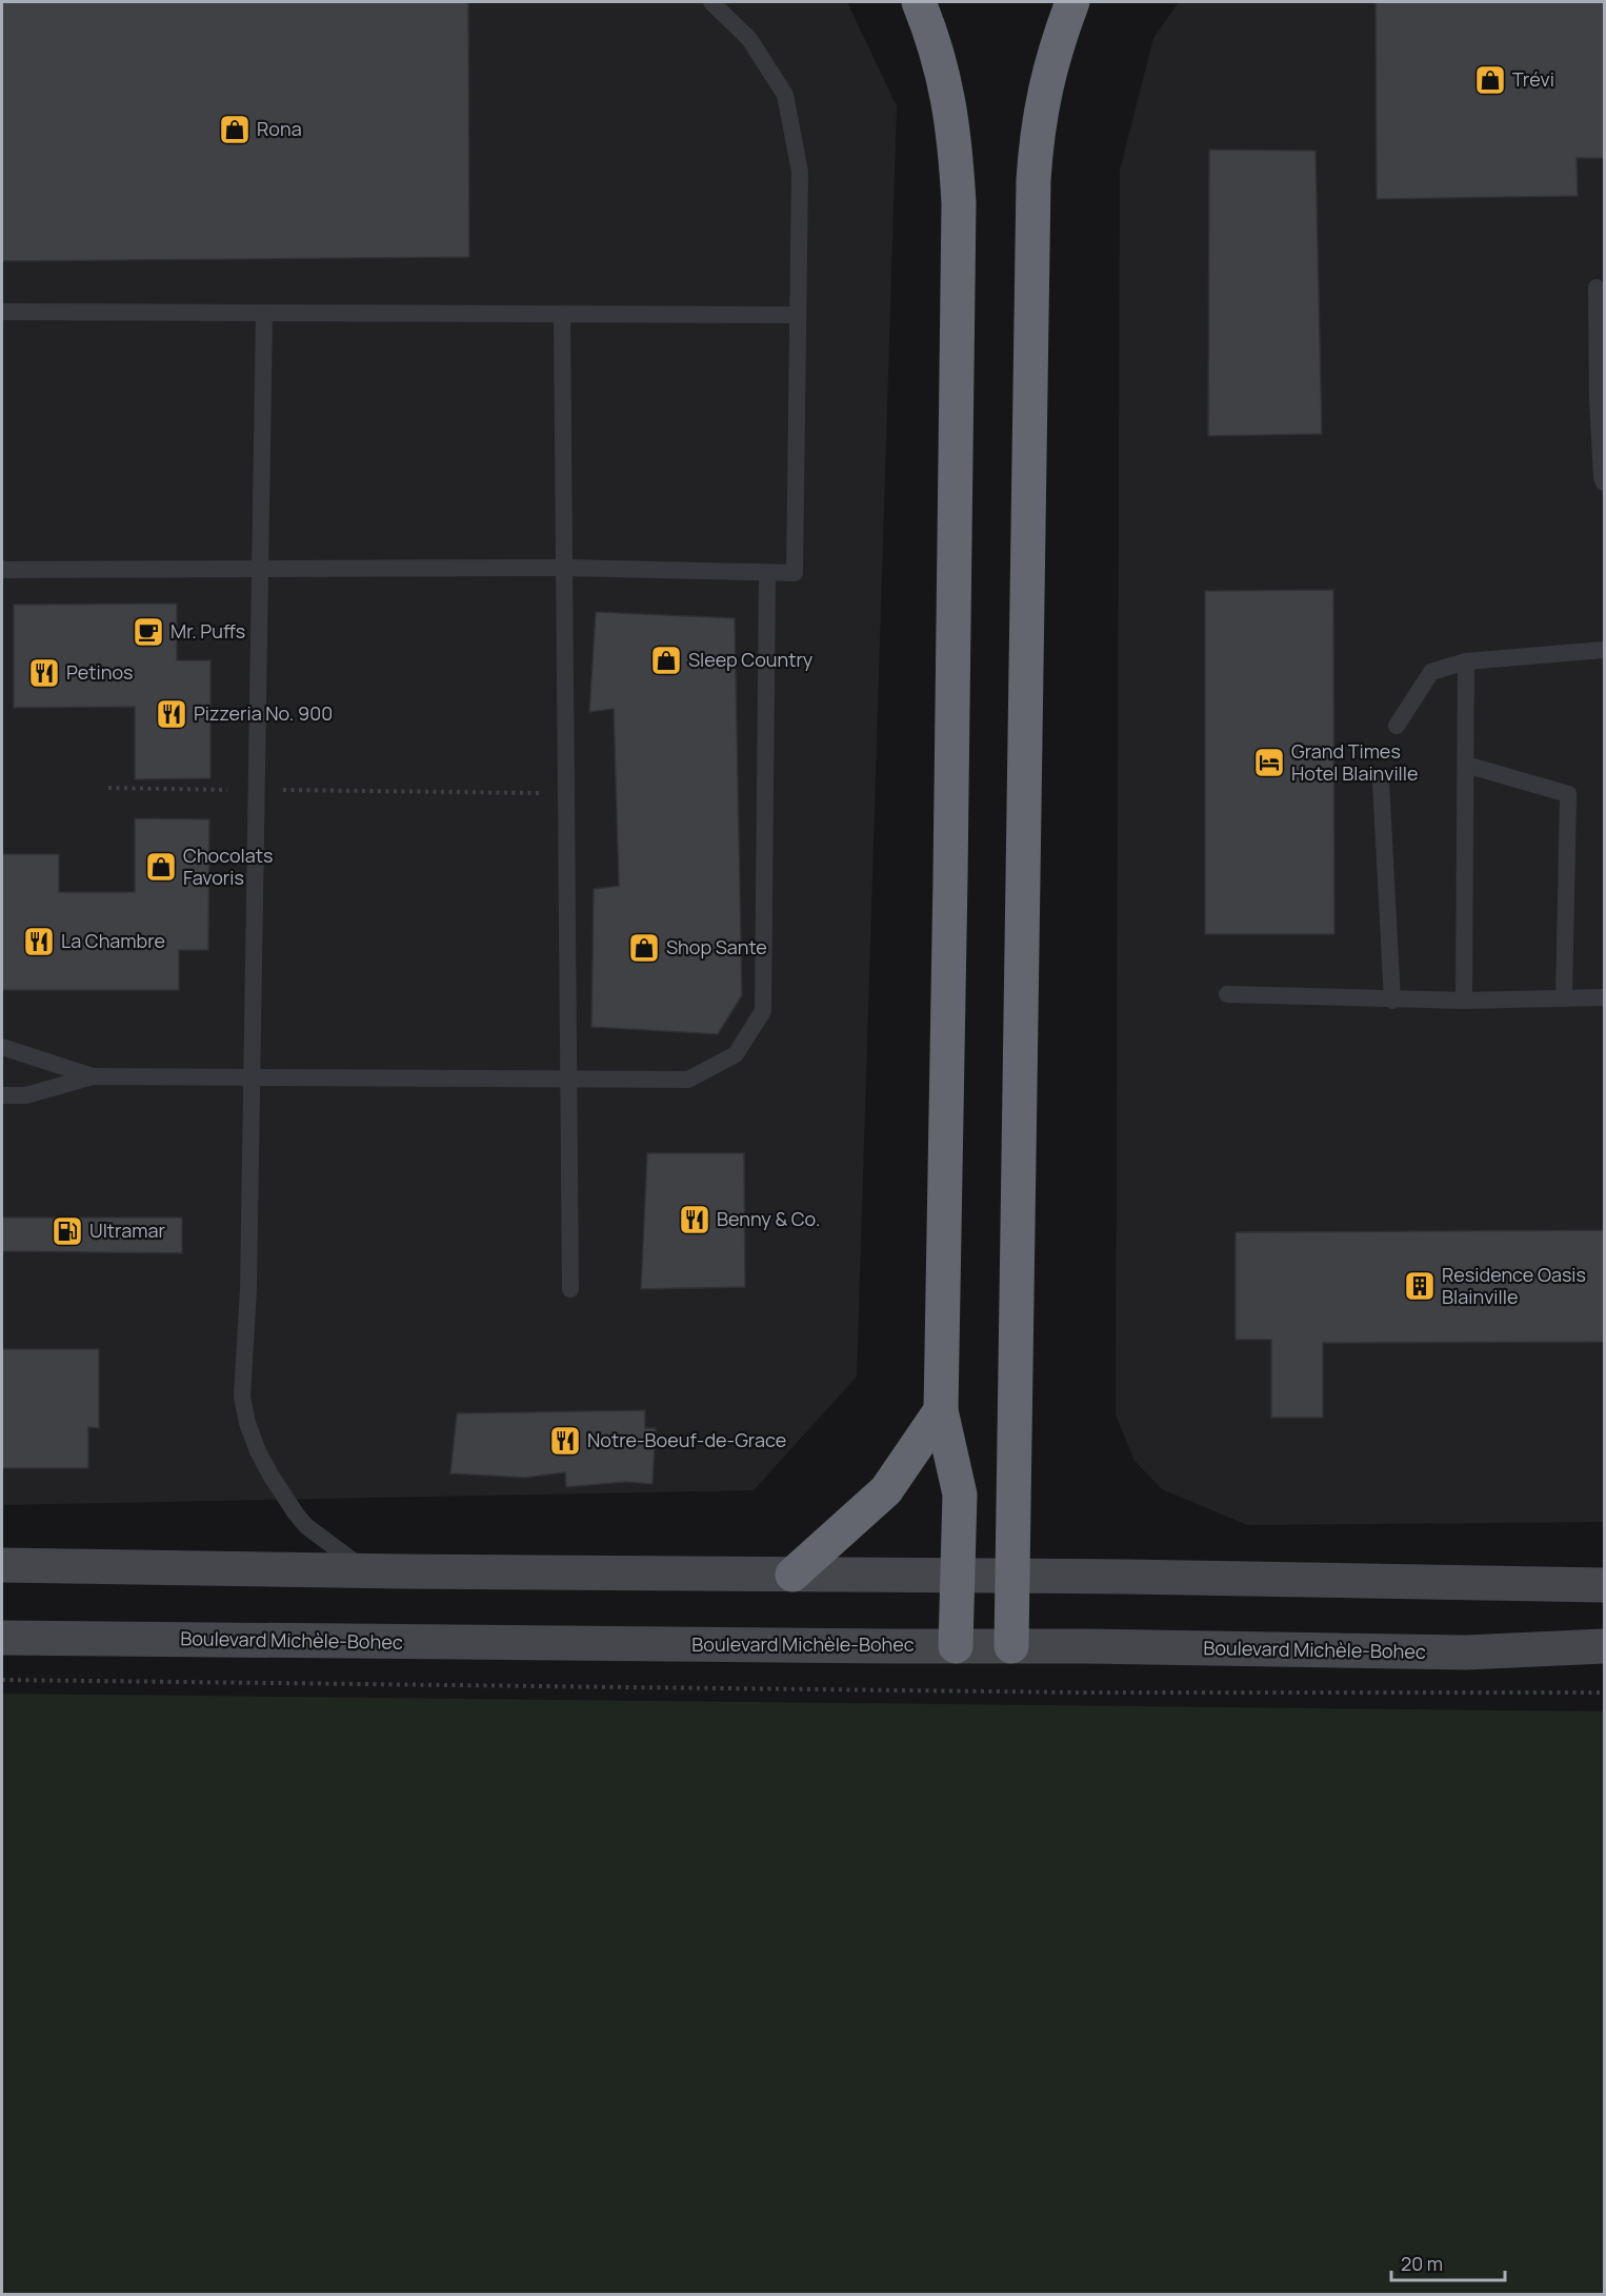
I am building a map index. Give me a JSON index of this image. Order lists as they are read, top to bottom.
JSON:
{
  "streets": {
    "street": ["Boulevard Michèle-Bohec"]
  },
  "places": {
    "shop": [
      "Trévi",
      "Rona",
      "Sleep Country",
      "Chocolats Favoris",
      "Shop Sante"
    ],
    "cafe": ["Mr. Puffs"],
    "restaurant": [
      "Petinos",
      "Pizzeria No. 900",
      "La Chambre",
      "Benny & Co.",
      "Notre-Boeuf-de-Grace"
    ],
    "hotel": ["Grand Times Hotel Blainville"],
    "fuel station": ["Ultramar"],
    "building": ["Residence Oasis Blainville"]
  },
  "scale_bar": "20 m"
}
